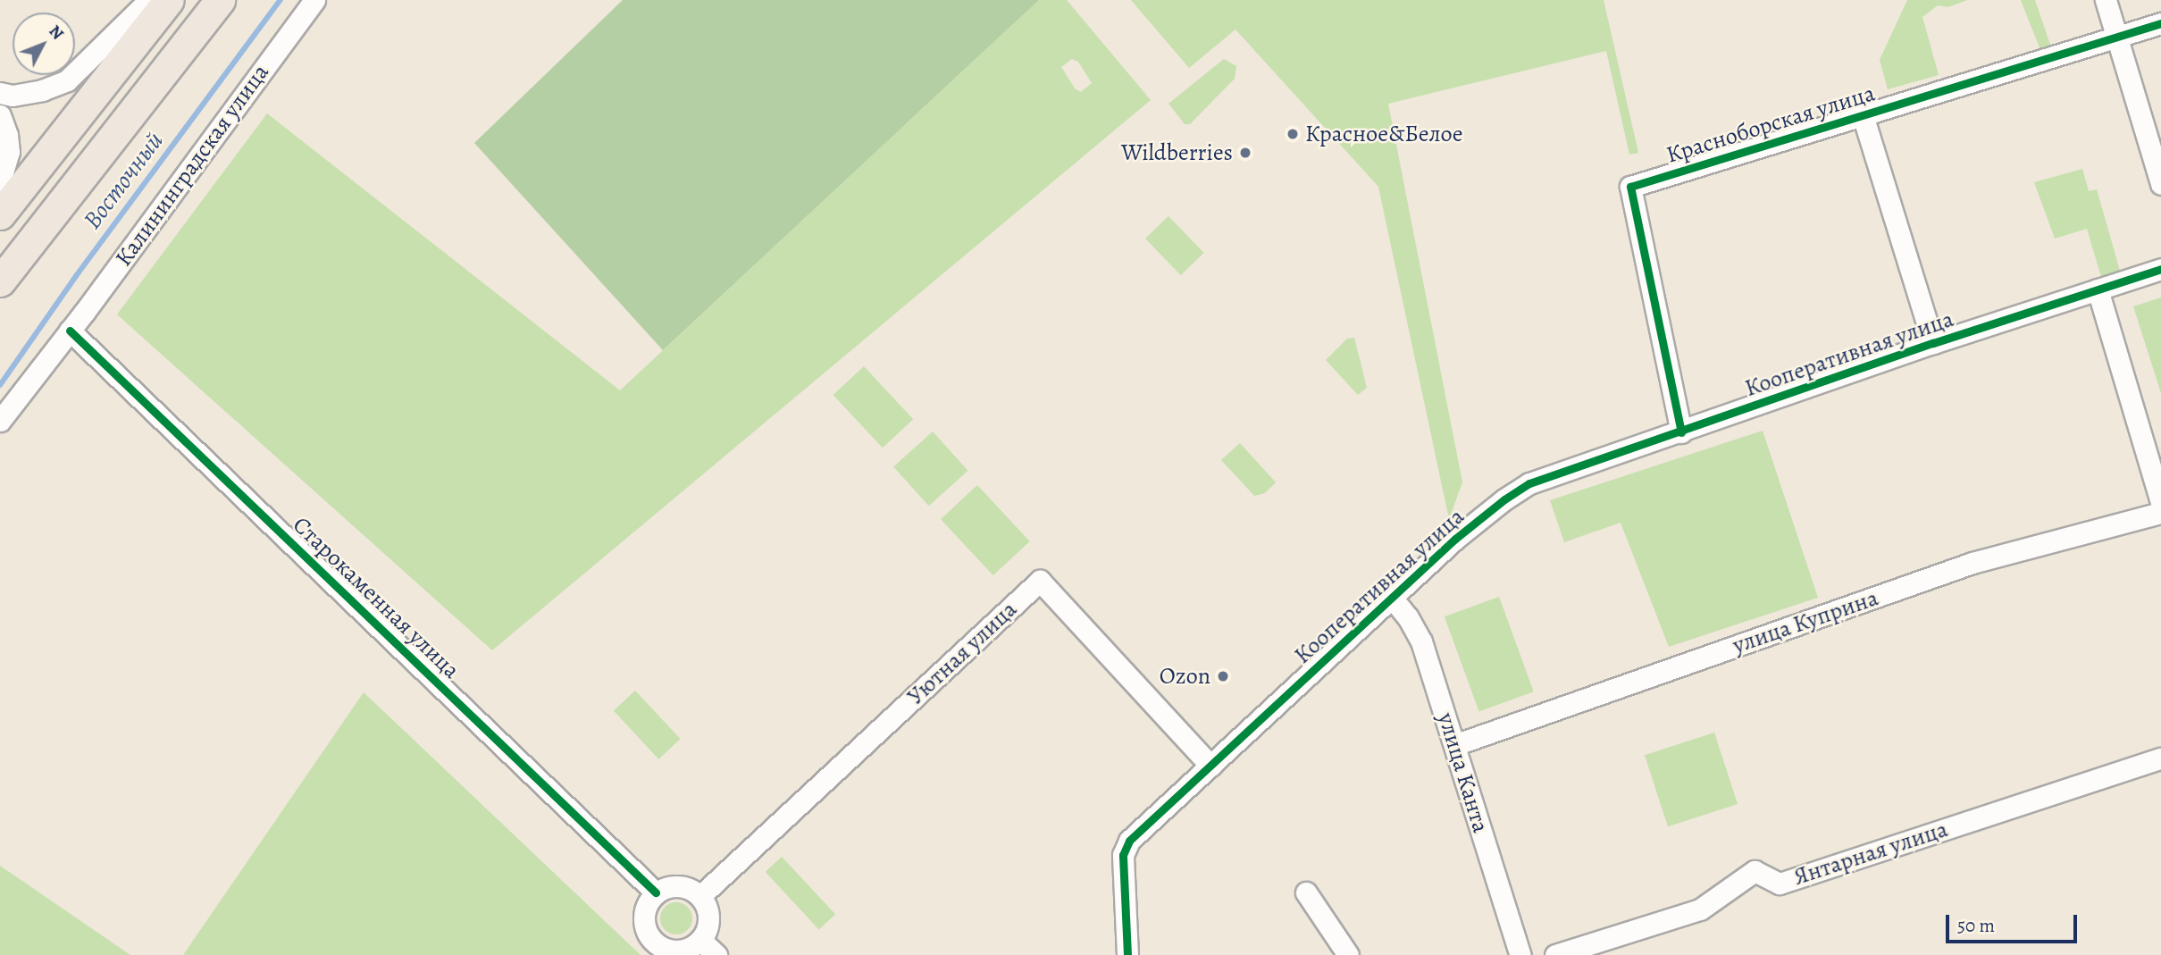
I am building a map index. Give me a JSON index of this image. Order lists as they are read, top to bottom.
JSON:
{
  "streets": {
    "street": [
      "Красноборская улица",
      "Калининградская улица",
      "Кооперативная улица",
      "Старокаменная улица",
      "улица Куприна",
      "Уютная улица",
      "улица Канта",
      "Янтарная улица"
    ]
  },
  "crossings": [
    ["Красноборская улица", "Кооперативная улица"],
    ["Калининградская улица", "Старокаменная улица"],
    ["Кооперативная улица", "Уютная улица"],
    ["Кооперативная улица", "улица Канта"],
    ["Старокаменная улица", "Уютная улица"],
    ["улица Куприна", "улица Канта"]
  ],
  "water": ["Восточный"],
  "places": ["Красное&Белое", "Wildberries", "Ozon"],
  "scale_bar": "50 m",
  "north": "top right"
}
